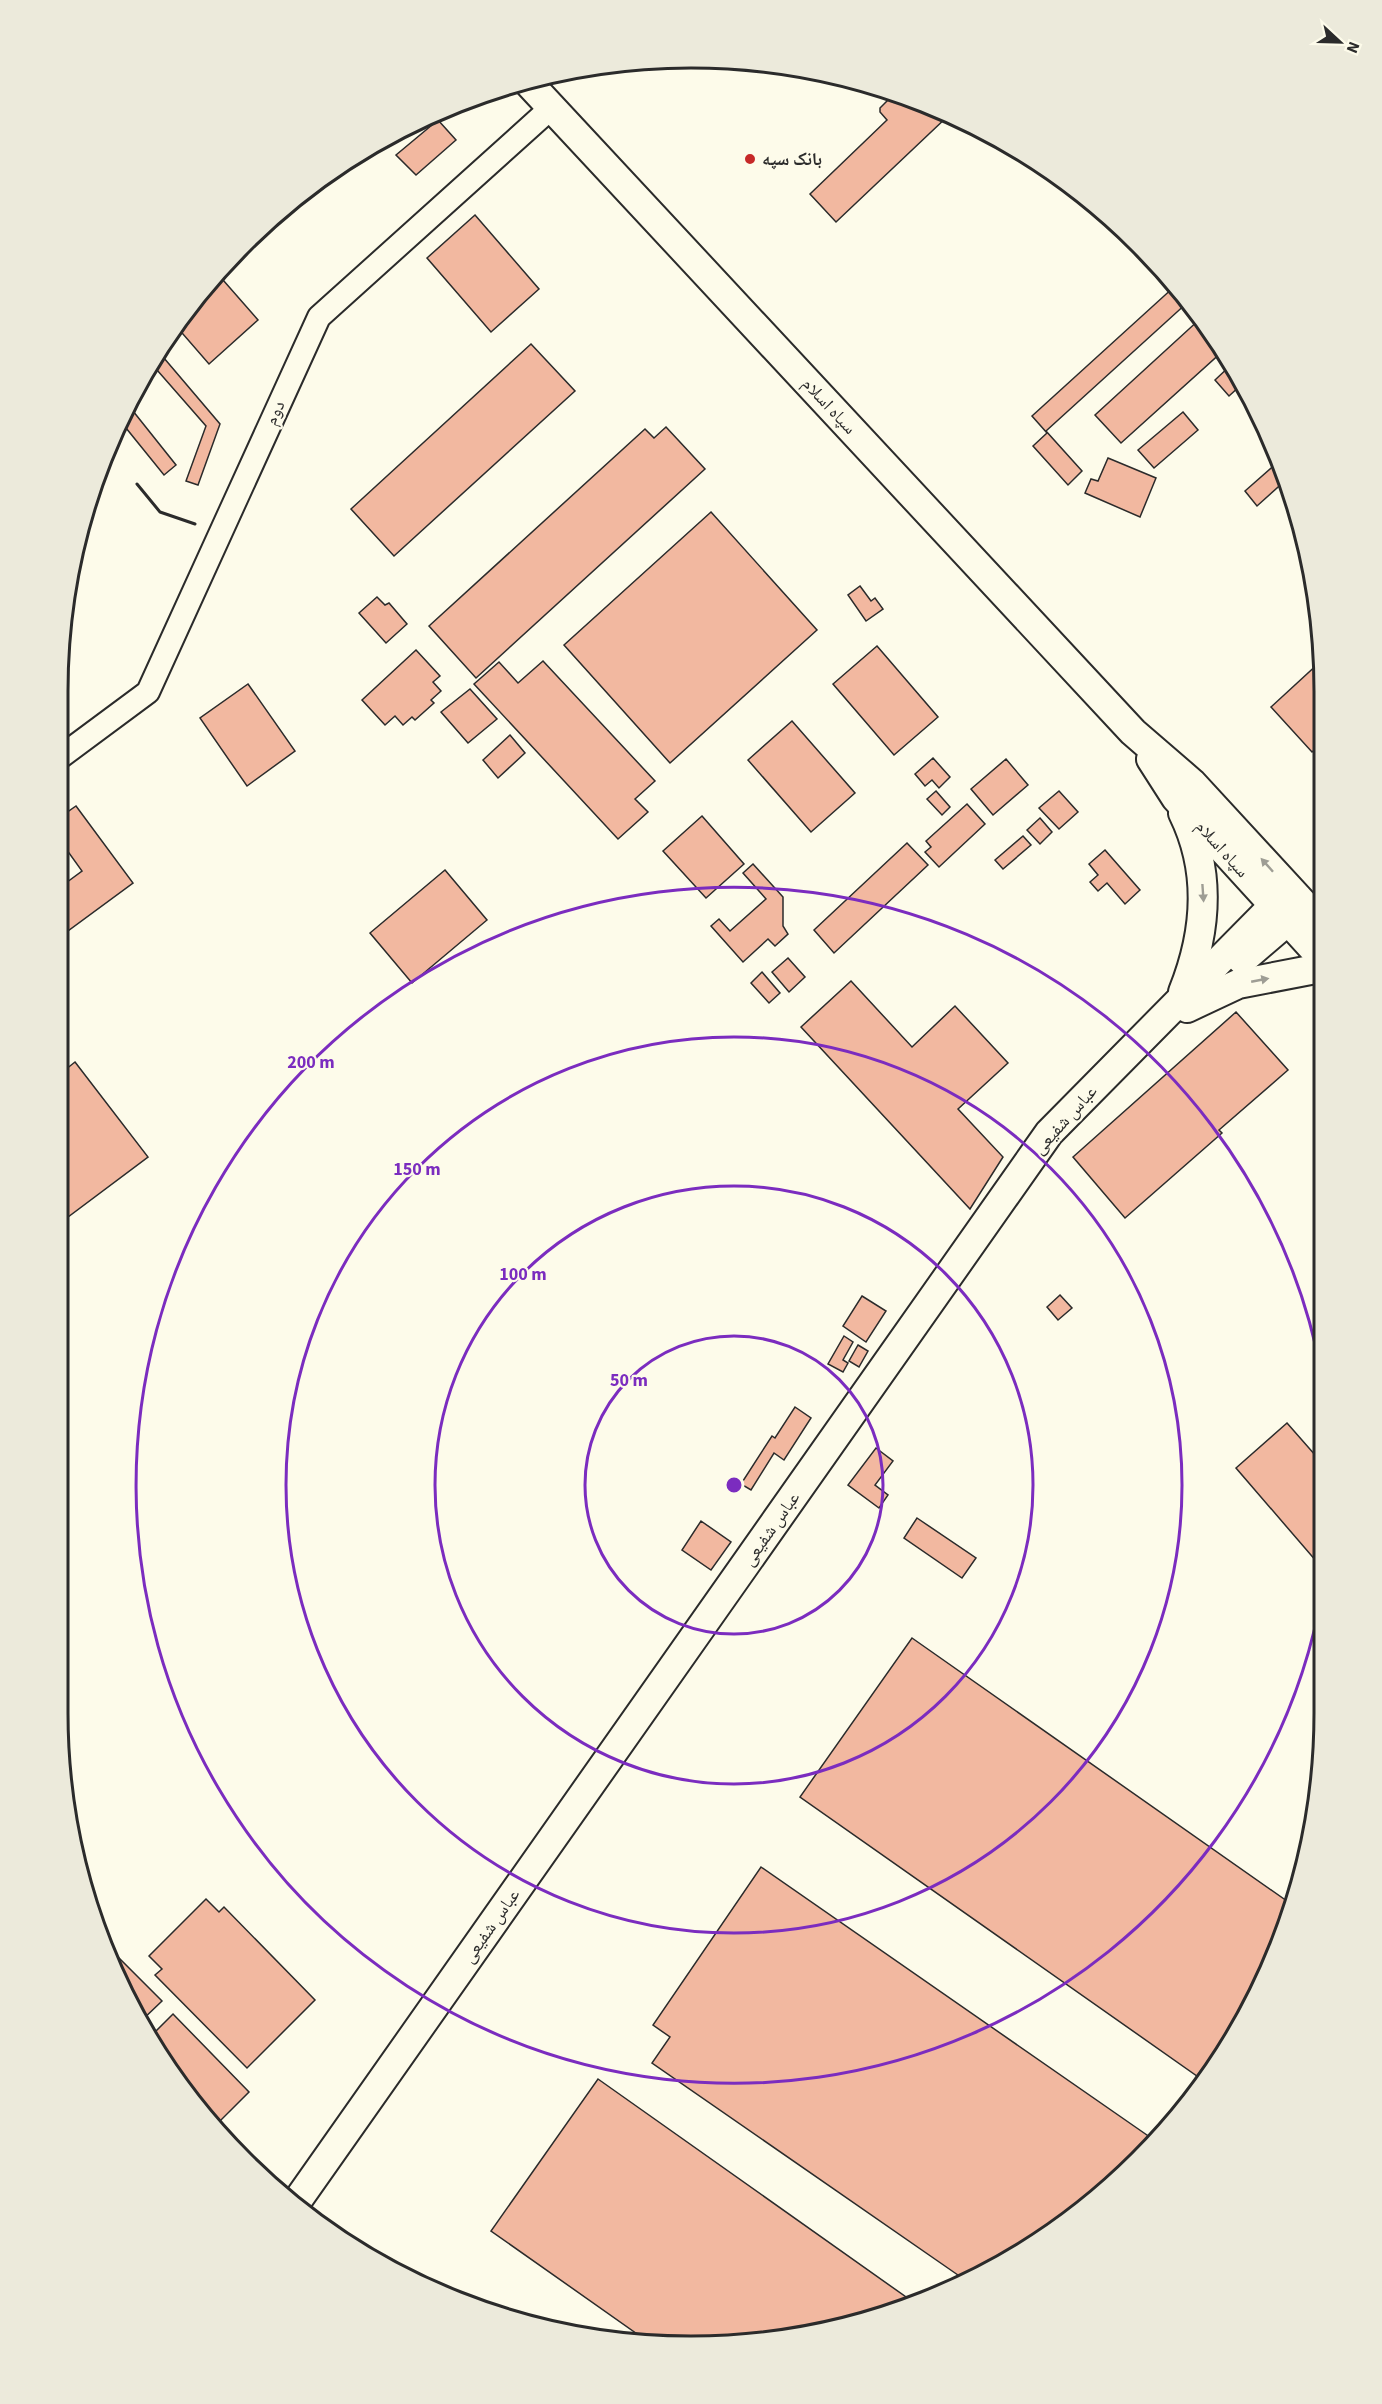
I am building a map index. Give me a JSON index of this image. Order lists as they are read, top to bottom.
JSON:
{
  "streets": {
    "main road": ["سپاه اسلام", "عباس شفیعی"],
    "lane": ["دوم"]
  },
  "crossings": [
    ["سپاه اسلام", "دوم"],
    ["سپاه اسلام", "عباس شفیعی"]
  ],
  "places": ["بانک سپه"],
  "north": "right",
  "rings": [
    "200 m",
    "150 m",
    "100 m",
    "50 m"
  ]
}
